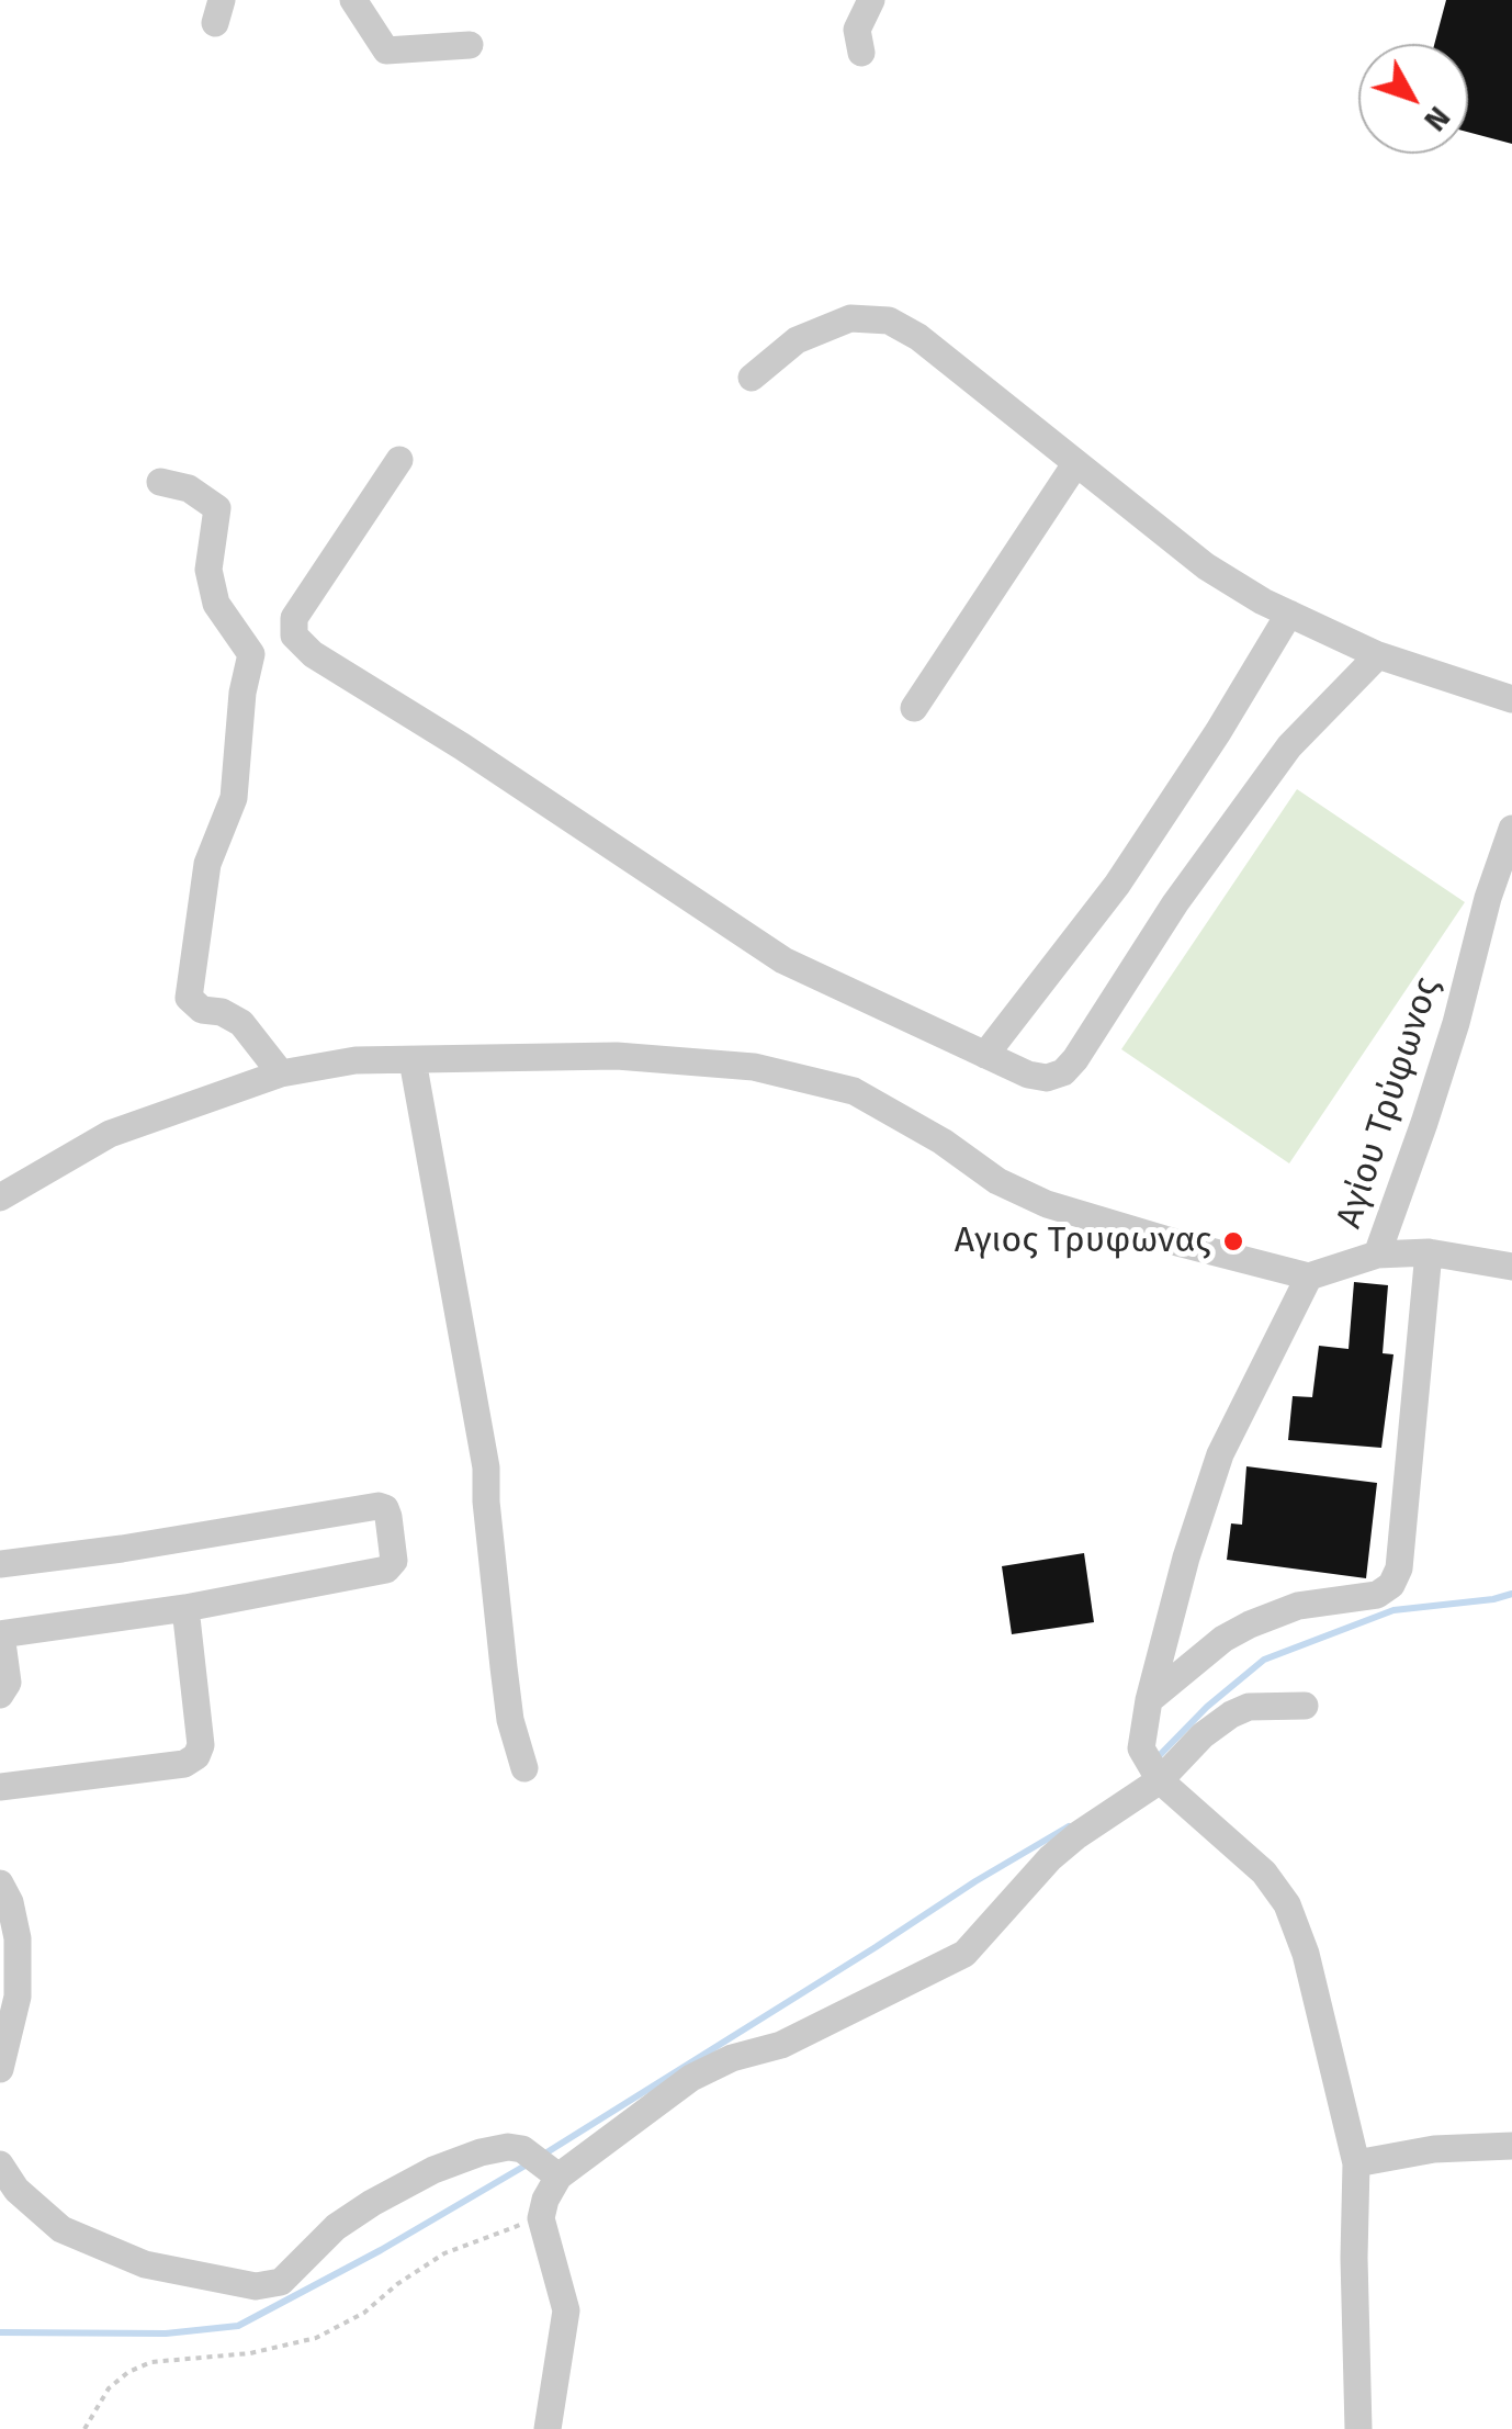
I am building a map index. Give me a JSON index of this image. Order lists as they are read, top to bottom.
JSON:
{
  "streets": {
    "street": ["Αγίου Τρύφωνος"]
  },
  "places": ["Αγιος Τρυφωνας"],
  "north": "bottom right"
}
